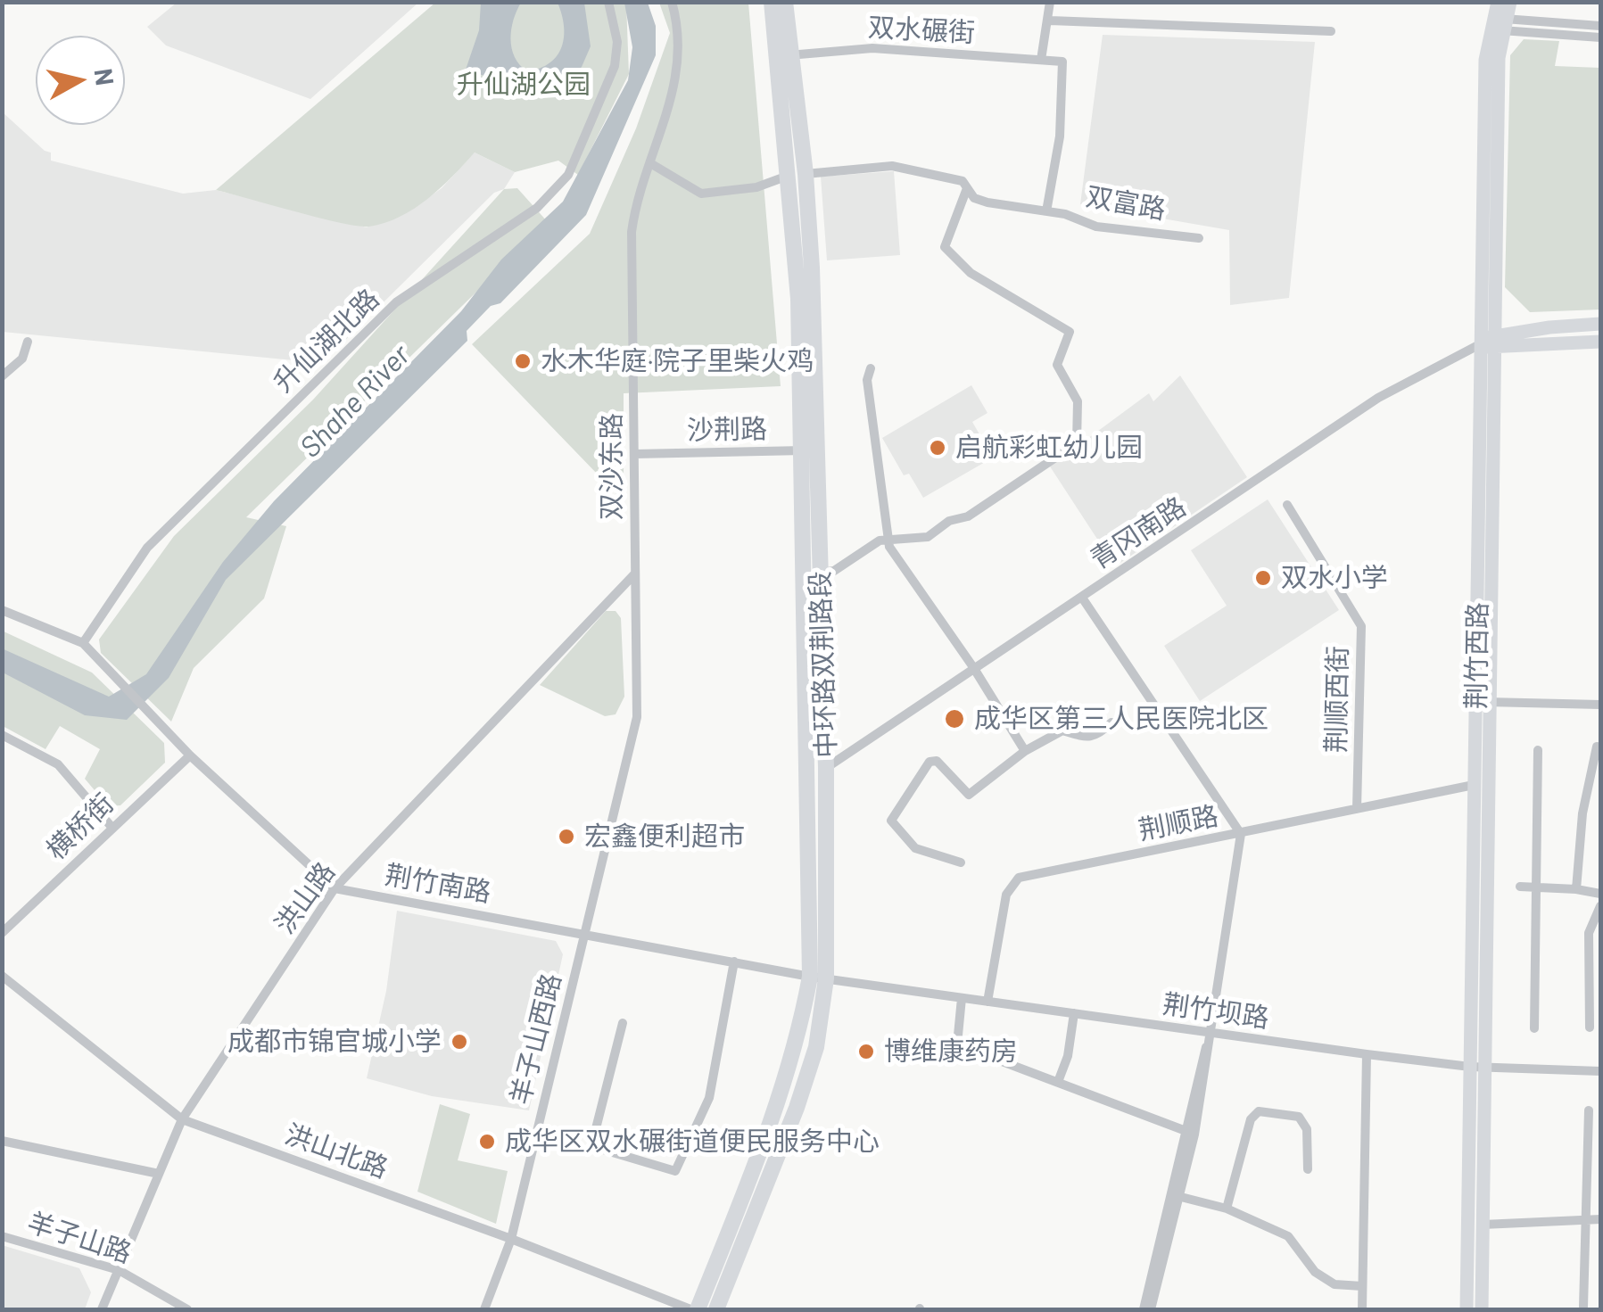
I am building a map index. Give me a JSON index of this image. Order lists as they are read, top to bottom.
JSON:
{
  "streets": {
    "main road": ["荆竹西路", "中环路双荆路段"],
    "street": [
      "双水碾街",
      "双富路",
      "升仙湖北路",
      "沙荆路",
      "双沙东路",
      "青冈南路",
      "荆顺西街",
      "荆顺路",
      "横桥街",
      "荆竹南路",
      "洪山路",
      "荆竹坝路",
      "羊子山西路",
      "洪山北路",
      "羊子山路"
    ]
  },
  "crossings": [
    ["双水碾街", "双富路"],
    ["双水碾街", "中环路双荆路段"],
    ["双富路", "双沙东路"],
    ["双富路", "中环路双荆路段"],
    ["沙荆路", "双沙东路"],
    ["沙荆路", "中环路双荆路段"],
    ["双沙东路", "荆竹南路"],
    ["双沙东路", "洪山路"],
    ["双沙东路", "羊子山西路"],
    ["青冈南路", "荆竹西路"],
    ["青冈南路", "中环路双荆路段"],
    ["荆竹西路", "荆顺路"],
    ["荆竹西路", "荆竹坝路"],
    ["中环路双荆路段", "荆竹南路"],
    ["中环路双荆路段", "荆竹坝路"],
    ["荆顺西街", "荆顺路"],
    ["荆顺路", "荆竹坝路"],
    ["荆竹南路", "洪山路"],
    ["荆竹南路", "荆竹坝路"],
    ["荆竹南路", "羊子山西路"],
    ["洪山路", "洪山北路"],
    ["洪山路", "羊子山路"],
    ["羊子山西路", "洪山北路"]
  ],
  "water": ["Shahe River"],
  "parks": ["升仙湖公园"],
  "places": [
    "水木华庭·院子里柴火鸡",
    "启航彩虹幼儿园",
    "双水小学",
    "成华区第三人民医院北区",
    "宏鑫便利超市",
    "成都市锦官城小学",
    "博维康药房",
    "成华区双水碾街道便民服务中心"
  ],
  "north": "right"
}
